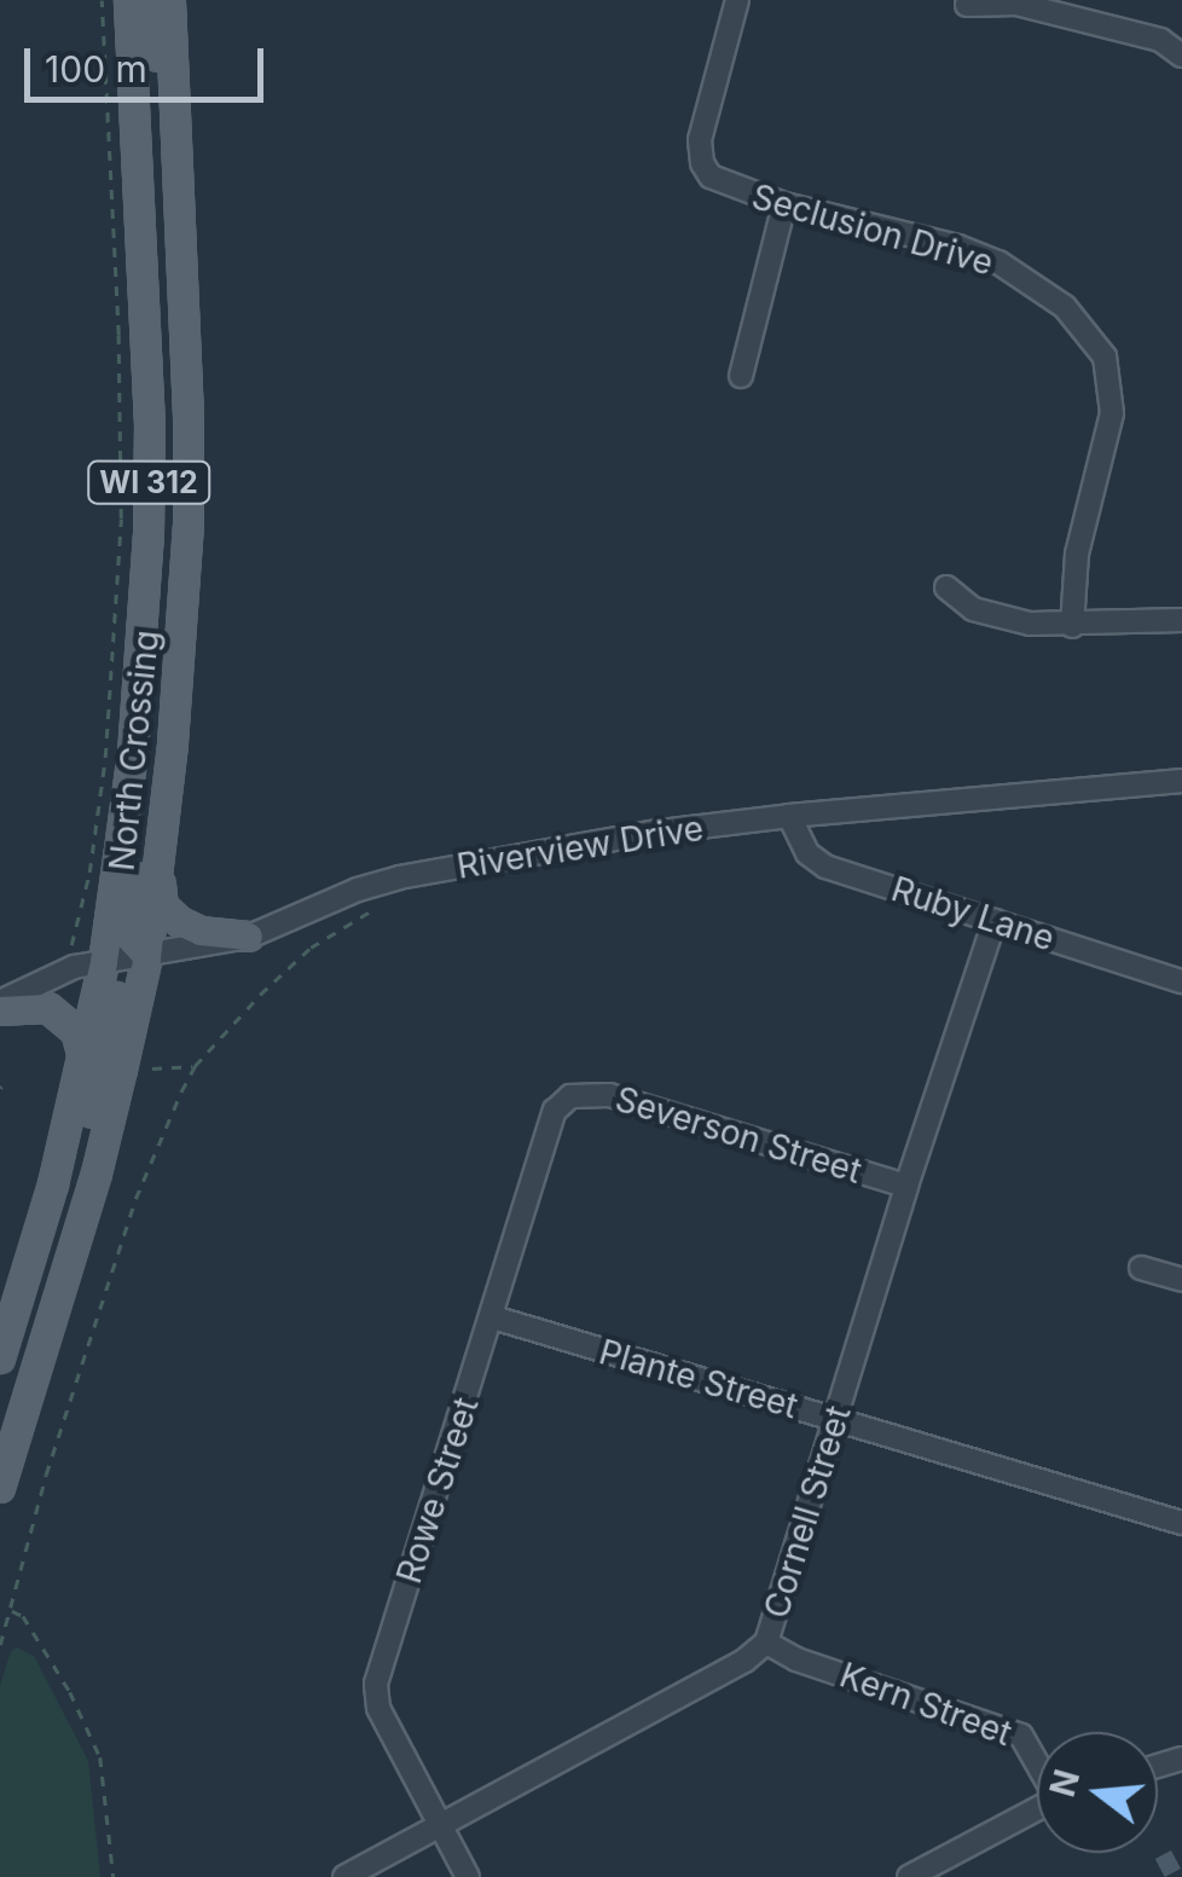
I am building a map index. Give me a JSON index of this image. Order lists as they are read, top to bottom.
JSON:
{
  "streets": {
    "main road": ["WI 312", "North Crossing"],
    "street": [
      "Seclusion Drive",
      "Riverview Drive",
      "Ruby Lane",
      "Severson Street",
      "Plante Street",
      "Rowe Street",
      "Cornell Street",
      "Kern Street"
    ]
  },
  "crossings": [
    ["North Crossing", "Riverview Drive"],
    ["Riverview Drive", "Ruby Lane"],
    ["Ruby Lane", "Cornell Street"],
    ["Severson Street", "Rowe Street"],
    ["Severson Street", "Cornell Street"],
    ["Plante Street", "Rowe Street"],
    ["Plante Street", "Cornell Street"],
    ["Rowe Street", "Cornell Street"],
    ["Cornell Street", "Kern Street"]
  ],
  "scale_bar": "100 m",
  "north": "left"
}
